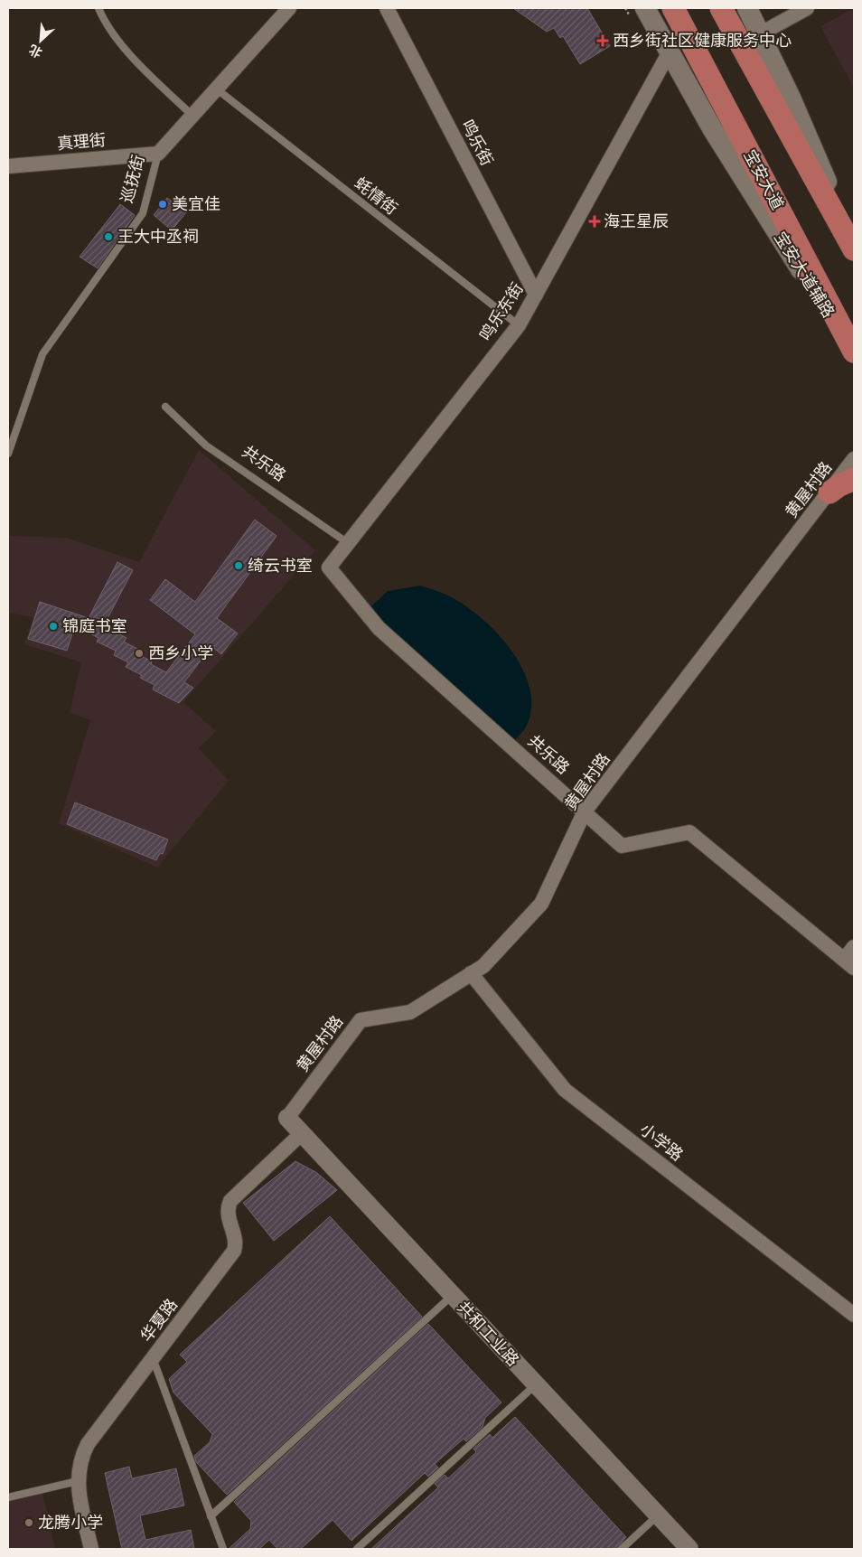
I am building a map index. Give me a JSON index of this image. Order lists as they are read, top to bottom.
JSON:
{
  "streets": {
    "main road": ["宝安大道", "宝安大道辅路"],
    "street": [
      "真理街",
      "鸣乐街",
      "巡抚街",
      "鸣乐东街",
      "共乐路",
      "黄屋村路",
      "小学路",
      "华夏路",
      "共和工业路"
    ],
    "lane": ["蚝情街"]
  },
  "crossings": [
    ["真理街", "巡抚街"],
    ["鸣乐街", "鸣乐东街"],
    ["巡抚街", "蚝情街"],
    ["宝安大道", "宝安大道辅路"],
    ["蚝情街", "鸣乐东街"],
    ["宝安大道辅路", "鸣乐东街"],
    ["鸣乐东街", "共乐路"],
    ["共乐路", "黄屋村路"],
    ["黄屋村路", "小学路"],
    ["黄屋村路", "共和工业路"],
    ["华夏路", "共和工业路"]
  ],
  "places": {
    "health": ["西乡街社区健康服务中心", "海王星辰"],
    "other": [
      "美宜佳",
      "王大中丞祠",
      "绮云书室",
      "锦庭书室",
      "西乡小学",
      "龙腾小学"
    ]
  },
  "north": "bottom left"
}
